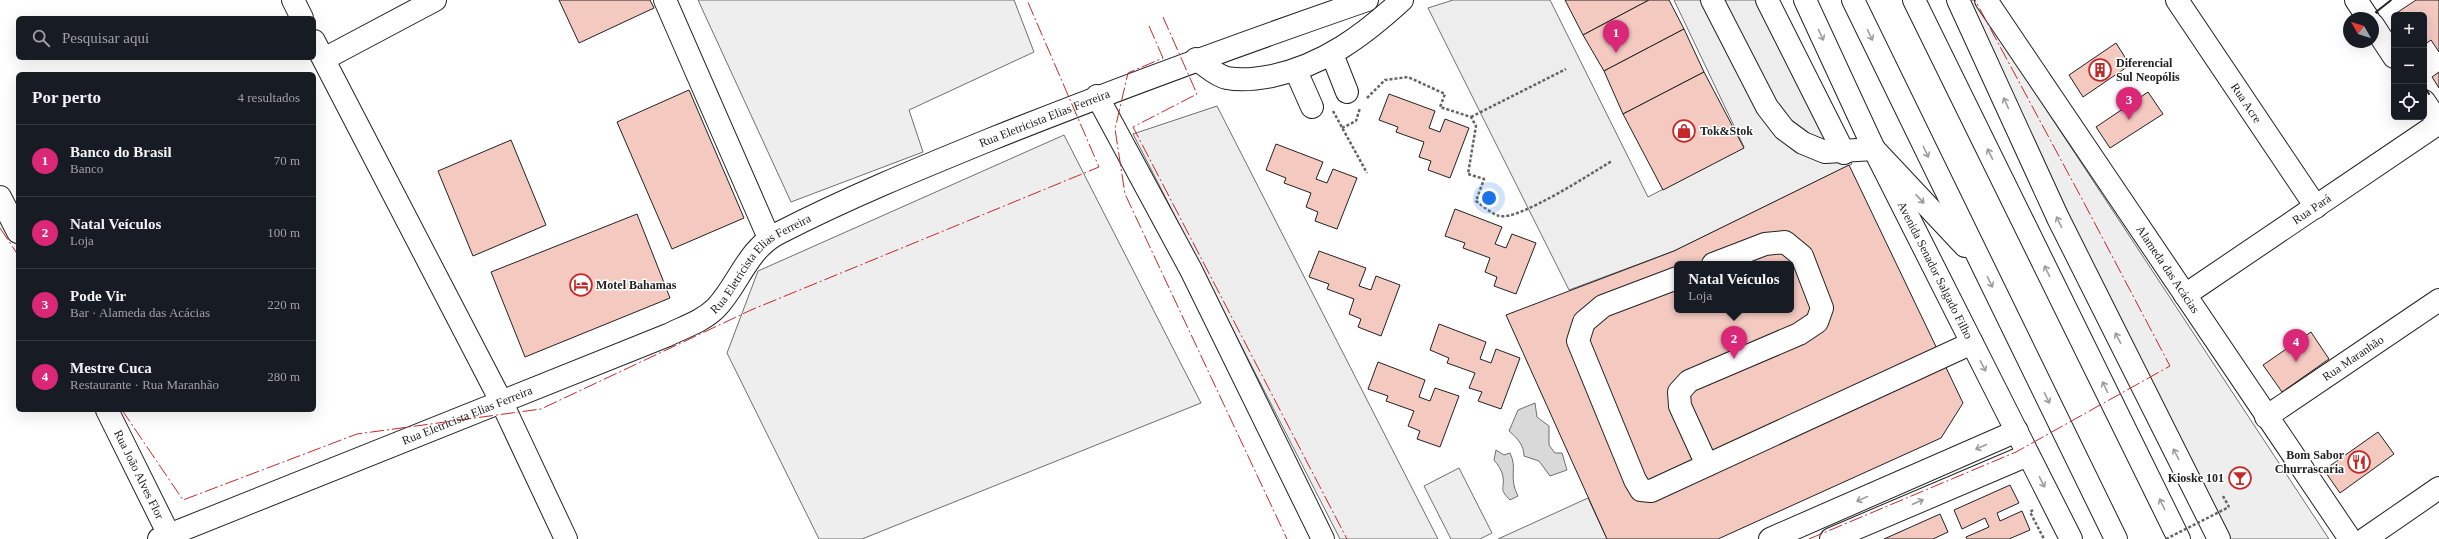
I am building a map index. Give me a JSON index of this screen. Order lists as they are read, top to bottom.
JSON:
{
  "streets": {
    "main road": [
      "Rua Acre",
      "Rua Eletricista Elias Ferreira",
      "Rua Pará",
      "Alameda das Acácias",
      "Avenida Senador Salgado Filho",
      "Rua Maranhão",
      "Rua João Alves Flor"
    ]
  },
  "crossings": [
    ["Rua Acre", "Rua Pará"],
    ["Rua Eletricista Elias Ferreira", "Rua João Alves Flor"],
    ["Rua Pará", "Alameda das Acácias"],
    ["Alameda das Acácias", "Rua Maranhão"]
  ],
  "places": {
    "building": ["Diferencial Sul Neopólis"],
    "shop": ["Tok&Stok"],
    "hotel": ["Motel Bahamas"],
    "restaurant": ["Bom Sabor Churrascaria"],
    "bar": ["Kioske 101"]
  },
  "north": "top left",
  "page": {
    "map_buttons": ["+", "−"],
    "search": "Pesquisar aqui",
    "pins": [
      "1",
      "3",
      "2",
      "4"
    ],
    "heading": ["Por perto", "4 resultados"],
    "list": [
      {
        "mark": "1",
        "name": "Banco do Brasil",
        "note": "Banco",
        "value": "70 m"
      },
      {
        "mark": "2",
        "name": "Natal Veículos",
        "note": "Loja",
        "value": "100 m"
      },
      {
        "mark": "3",
        "name": "Pode Vir",
        "note": "Bar · Alameda das Acácias",
        "value": "220 m"
      },
      {
        "mark": "4",
        "name": "Mestre Cuca",
        "note": "Restaurante · Rua Maranhão",
        "value": "280 m"
      }
    ],
    "popup": ["Natal Veículos", "Loja"]
  }
}
